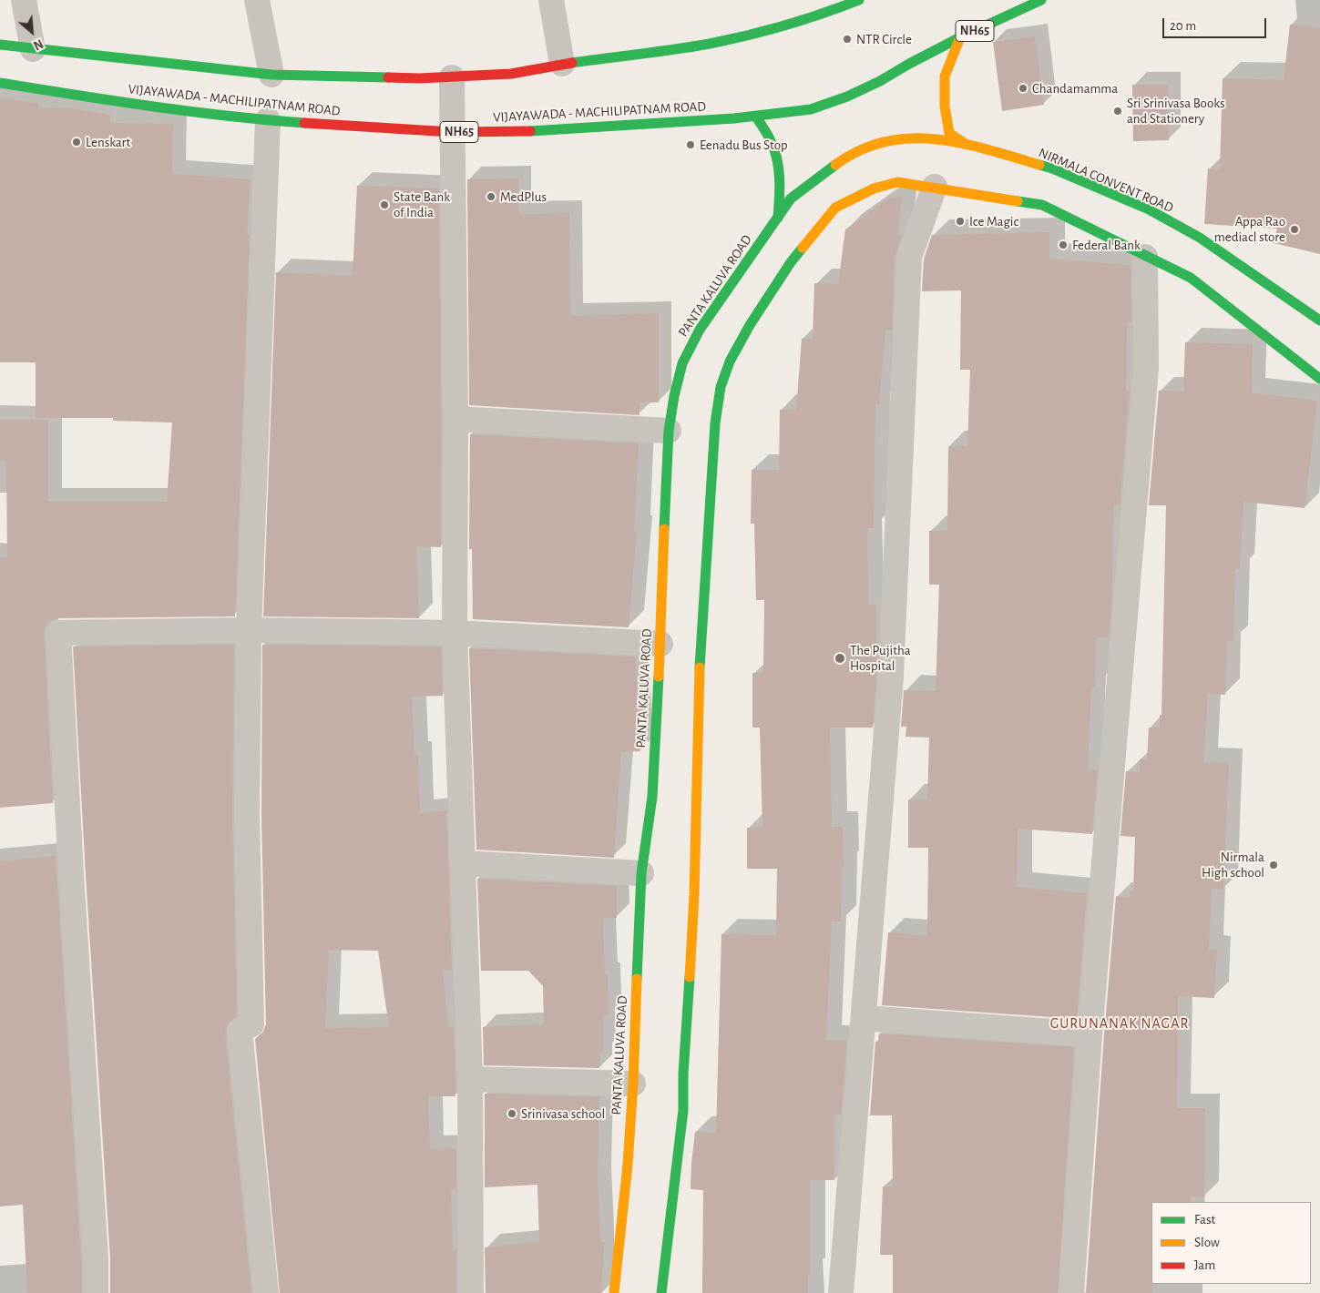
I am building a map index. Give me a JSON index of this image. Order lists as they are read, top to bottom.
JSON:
{
  "streets": {
    "main road": [
      "NH65",
      "VIJAYAWADA - MACHILIPATNAM ROAD",
      "NIRMALA CONVENT ROAD",
      "PANTA KALUVA ROAD"
    ]
  },
  "crossings": [
    ["NIRMALA CONVENT ROAD", "PANTA KALUVA ROAD"]
  ],
  "districts": ["GURUNANAK NAGAR"],
  "places": [
    "NTR Circle",
    "Chandamamma",
    "Sri Srinivasa Books and Stationery",
    "Lenskart",
    "Eenadu Bus Stop",
    "MedPlus",
    "State Bank of India",
    "Ice Magic",
    "Appa Rao mediacl store",
    "Federal Bank",
    "The Pujitha Hospital",
    "Nirmala High school",
    "Srinivasa school"
  ],
  "legend": ["Fast", "Slow", "Jam"],
  "scale_bar": "20 m",
  "north": "bottom right"
}
